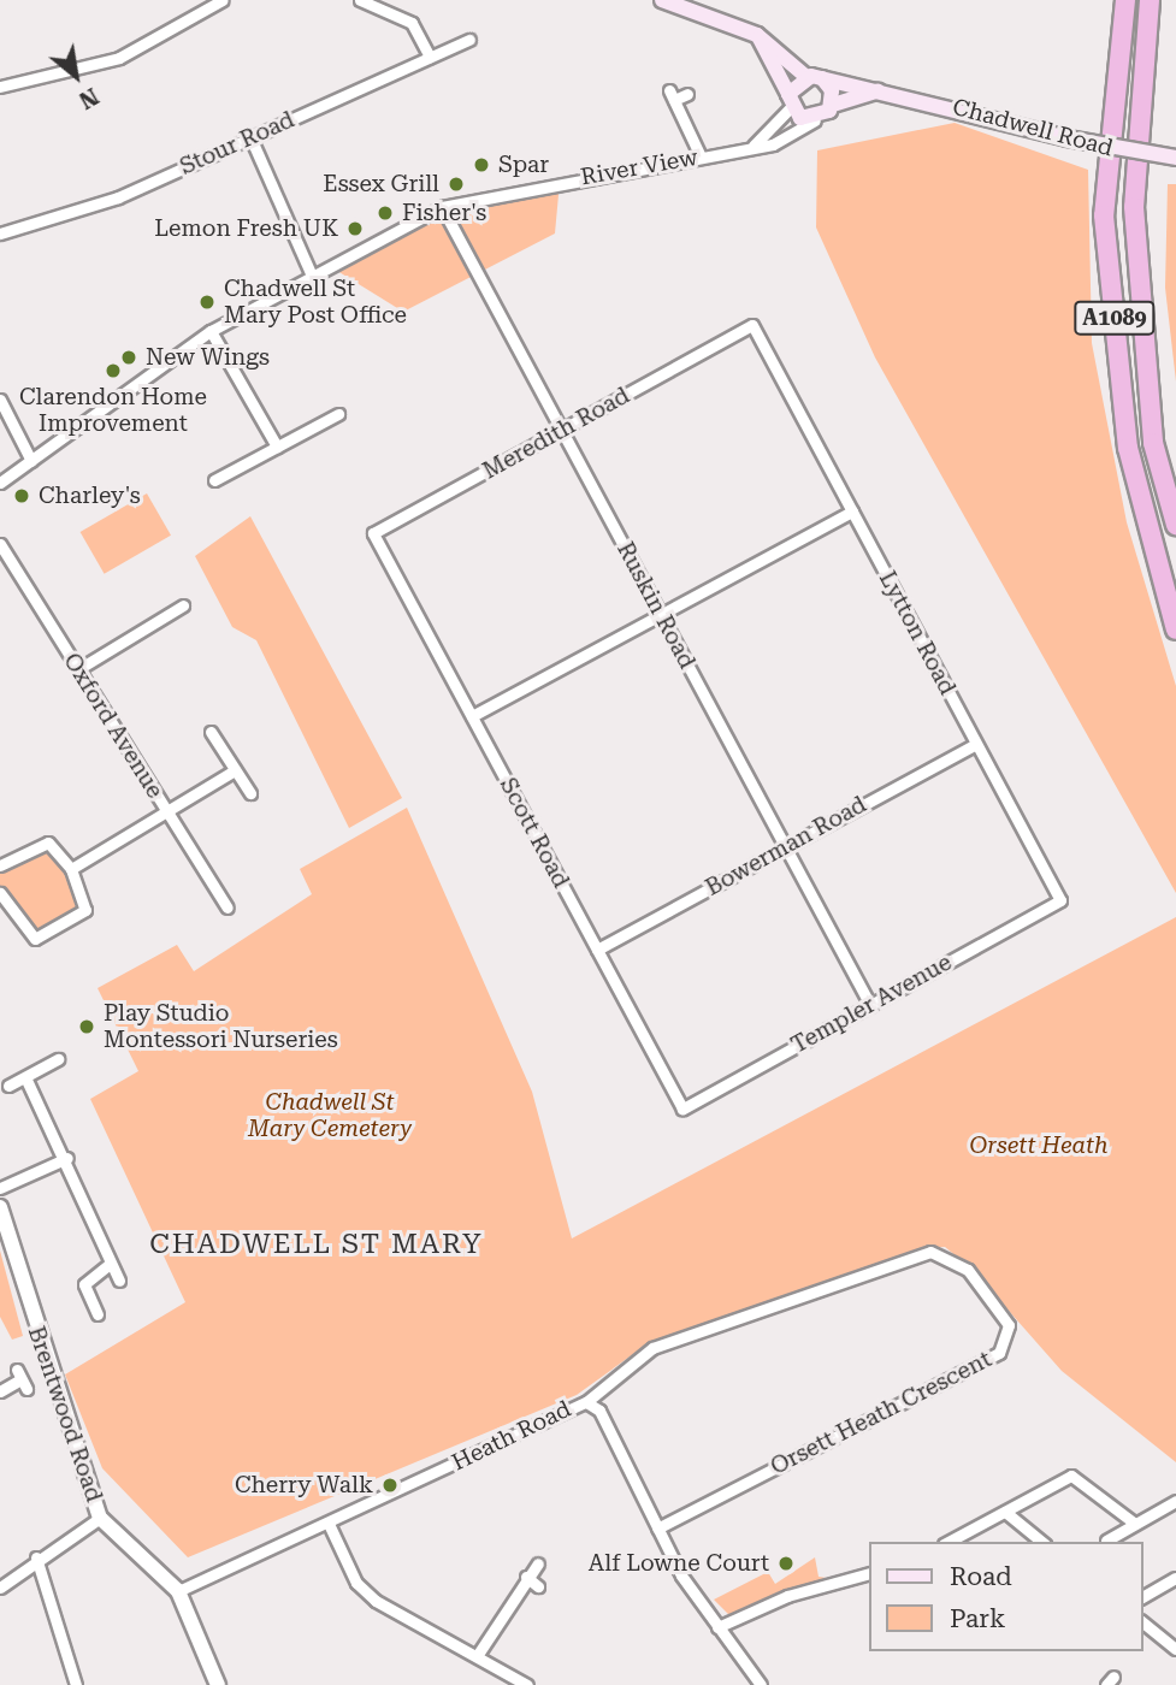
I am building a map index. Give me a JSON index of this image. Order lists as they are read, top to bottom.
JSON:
{
  "streets": {
    "highway": ["A1089"],
    "main road": ["Chadwell Road"],
    "street": [
      "Stour Road",
      "River View",
      "Meredith Road",
      "Ruskin Road",
      "Lytton Road",
      "Oxford Avenue",
      "Scott Road",
      "Bowerman Road",
      "Templer Avenue",
      "Orsett Heath Crescent",
      "Brentwood Road",
      "Heath Road"
    ]
  },
  "crossings": [
    ["River View", "Ruskin Road"],
    ["Meredith Road", "Ruskin Road"],
    ["Meredith Road", "Lytton Road"],
    ["Meredith Road", "Scott Road"],
    ["Ruskin Road", "Bowerman Road"],
    ["Ruskin Road", "Templer Avenue"],
    ["Lytton Road", "Bowerman Road"],
    ["Lytton Road", "Templer Avenue"],
    ["Scott Road", "Bowerman Road"],
    ["Scott Road", "Templer Avenue"],
    ["Orsett Heath Crescent", "Heath Road"],
    ["Brentwood Road", "Heath Road"]
  ],
  "districts": ["CHADWELL ST MARY"],
  "parks": ["Chadwell St Mary Cemetery", "Orsett Heath"],
  "places": [
    "Spar",
    "Essex Grill",
    "Fisher's",
    "Lemon Fresh UK",
    "Chadwell St Mary Post Office",
    "New Wings",
    "Clarendon Home Improvement",
    "Charley's",
    "Play Studio Montessori Nurseries",
    "Cherry Walk",
    "Alf Lowne Court"
  ],
  "legend": ["Road", "Park"],
  "north": "bottom right"
}
